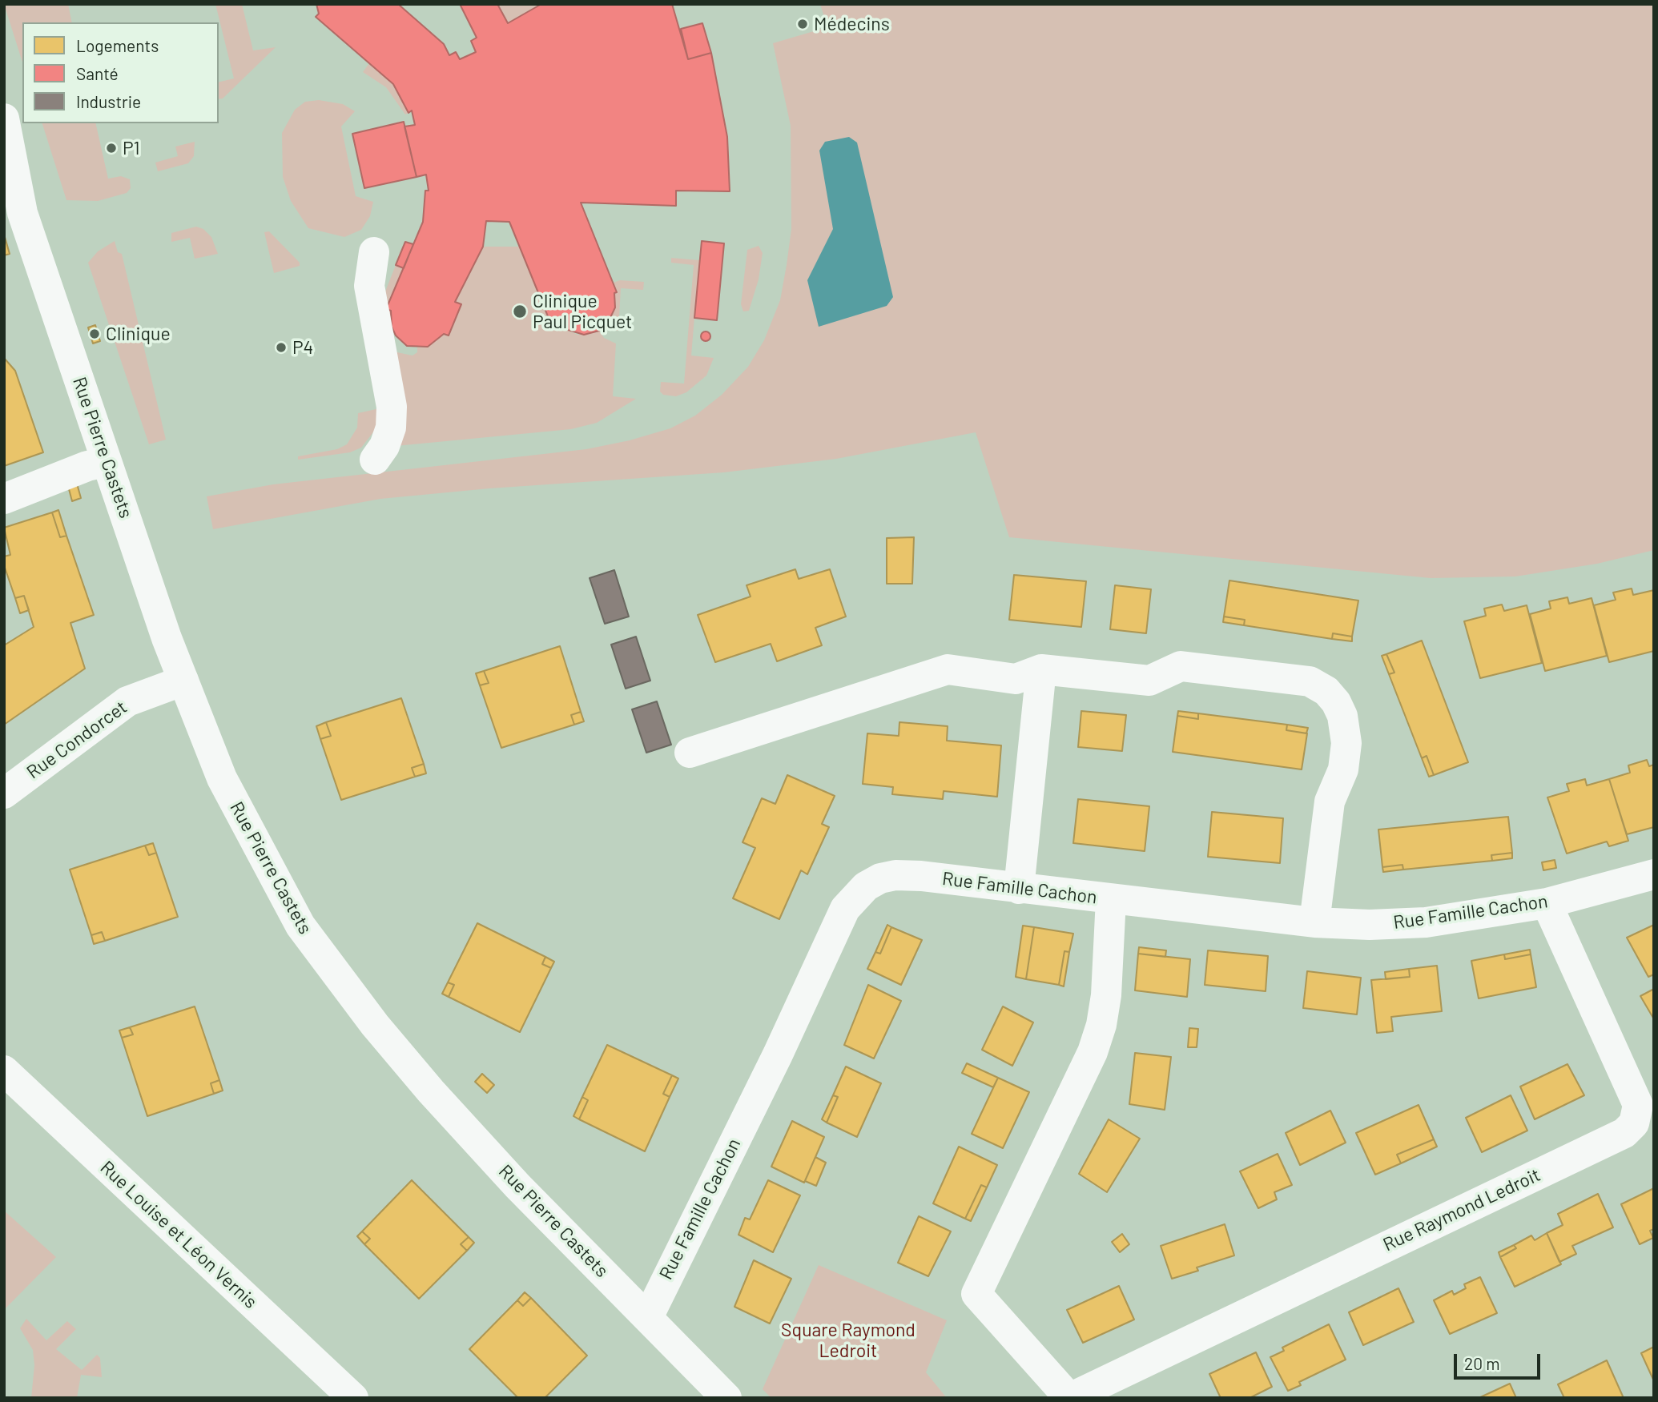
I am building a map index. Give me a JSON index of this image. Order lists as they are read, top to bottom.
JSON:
{
  "streets": {
    "street": [
      "Rue Pierre Castets",
      "Rue Condorcet",
      "Rue Famille Cachon",
      "Rue Raymond Ledroit",
      "Rue Louise et Léon Vernis"
    ]
  },
  "crossings": [
    ["Rue Pierre Castets", "Rue Condorcet"],
    ["Rue Pierre Castets", "Rue Famille Cachon"],
    ["Rue Famille Cachon", "Rue Raymond Ledroit"]
  ],
  "parks": ["Square Raymond Ledroit"],
  "places": [
    "Médecins",
    "P1",
    "Clinique Paul Picquet",
    "Clinique",
    "P4"
  ],
  "legend": ["Logements", "Santé", "Industrie"],
  "scale_bar": "20 m"
}
